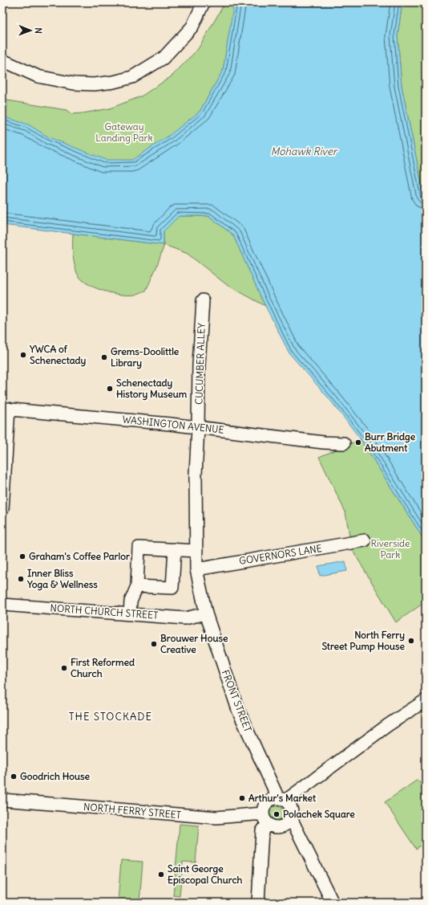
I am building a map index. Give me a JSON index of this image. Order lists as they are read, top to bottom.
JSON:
{
  "streets": {
    "street": [
      "CUCUMBER ALLEY",
      "WASHINGTON AVENUE",
      "GOVERNORS LANE",
      "NORTH CHURCH STREET",
      "FRONT STREET",
      "NORTH FERRY STREET"
    ]
  },
  "crossings": [
    ["CUCUMBER ALLEY", "WASHINGTON AVENUE"],
    ["CUCUMBER ALLEY", "FRONT STREET"],
    ["WASHINGTON AVENUE", "FRONT STREET"],
    ["GOVERNORS LANE", "FRONT STREET"],
    ["NORTH CHURCH STREET", "FRONT STREET"],
    ["FRONT STREET", "NORTH FERRY STREET"]
  ],
  "districts": ["THE STOCKADE"],
  "water": ["Mohawk River"],
  "parks": ["Gateway Landing Park", "Riverside Park"],
  "places": [
    "YWCA of Schenectady",
    "Grems-Doolittle Library",
    "Schenectady History Museum",
    "Burr Bridge Abutment",
    "Graham's Coffee Parlor",
    "Inner Bliss Yoga & Wellness",
    "North Ferry Street Pump House",
    "Brouwer House Creative",
    "First Reformed Church",
    "Goodrich House",
    "Arthur's Market",
    "Polachek Square",
    "Saint George Episcopal Church"
  ],
  "north": "right"
}
